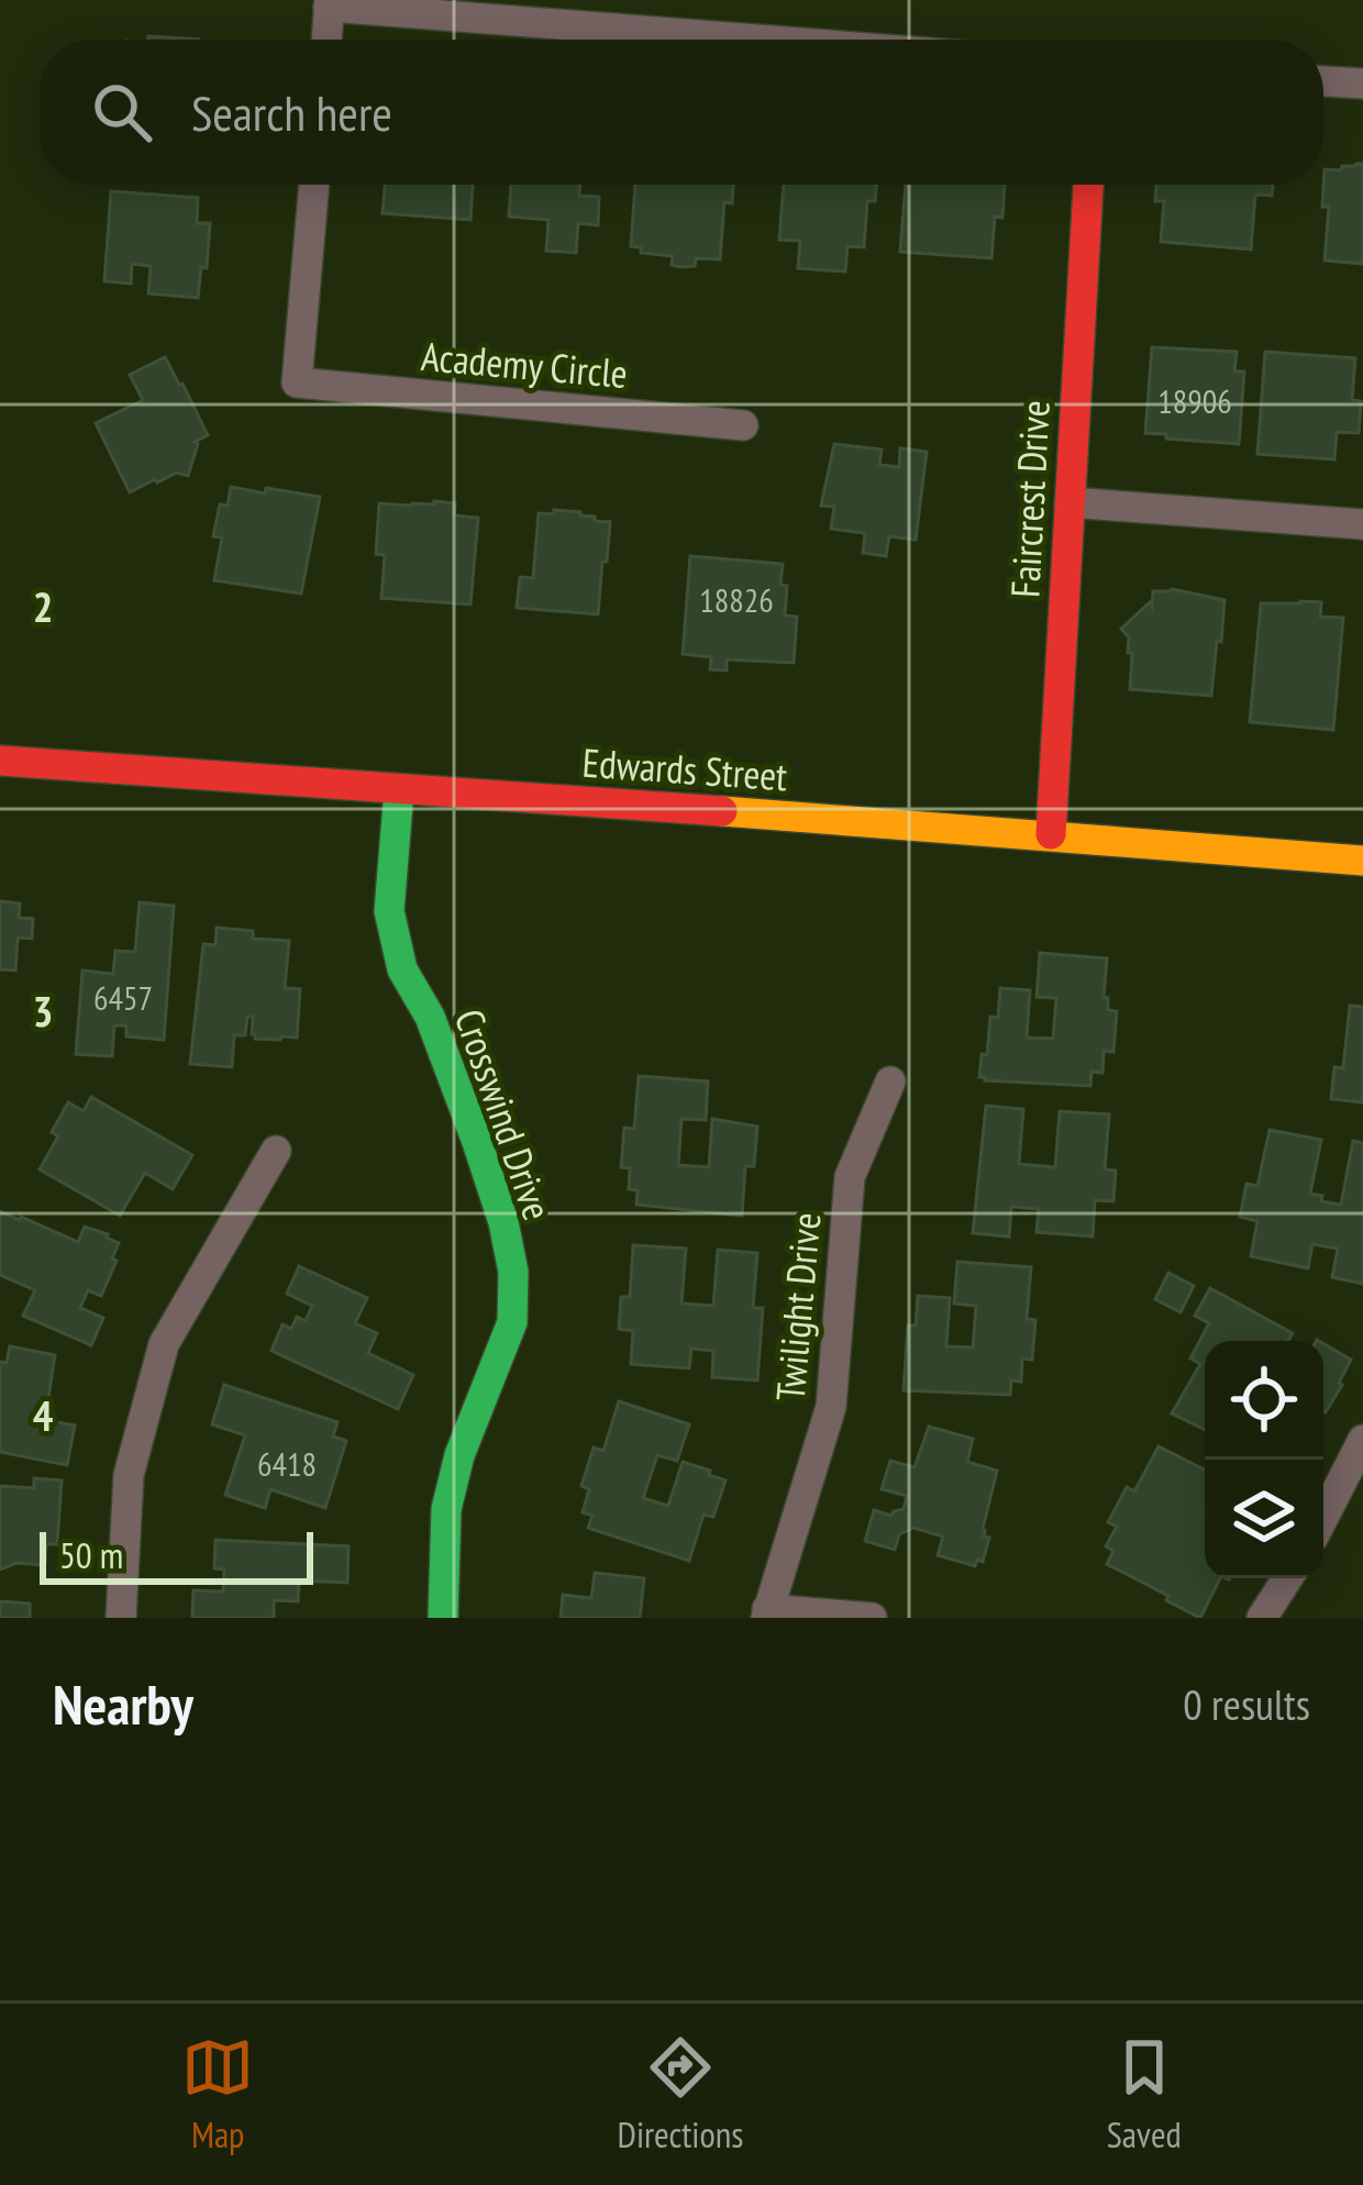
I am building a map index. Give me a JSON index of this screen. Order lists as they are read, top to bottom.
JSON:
{
  "streets": {
    "street": [
      "Academy Circle",
      "Faircrest Drive",
      "Edwards Street",
      "Crosswind Drive",
      "Twilight Drive"
    ]
  },
  "crossings": [
    ["Faircrest Drive", "Edwards Street"],
    ["Edwards Street", "Crosswind Drive"]
  ],
  "house_numbers": [
    "18906",
    "18826",
    "6457",
    "6418"
  ],
  "scale_bar": "50 m",
  "page": {
    "search": "Search here",
    "scale": "50 m",
    "heading": ["Nearby", "0 results"],
    "nav": ["Map", "Directions", "Saved"]
  },
  "grid": {
    "rows": ["2", "3", "4"]
  }
}
